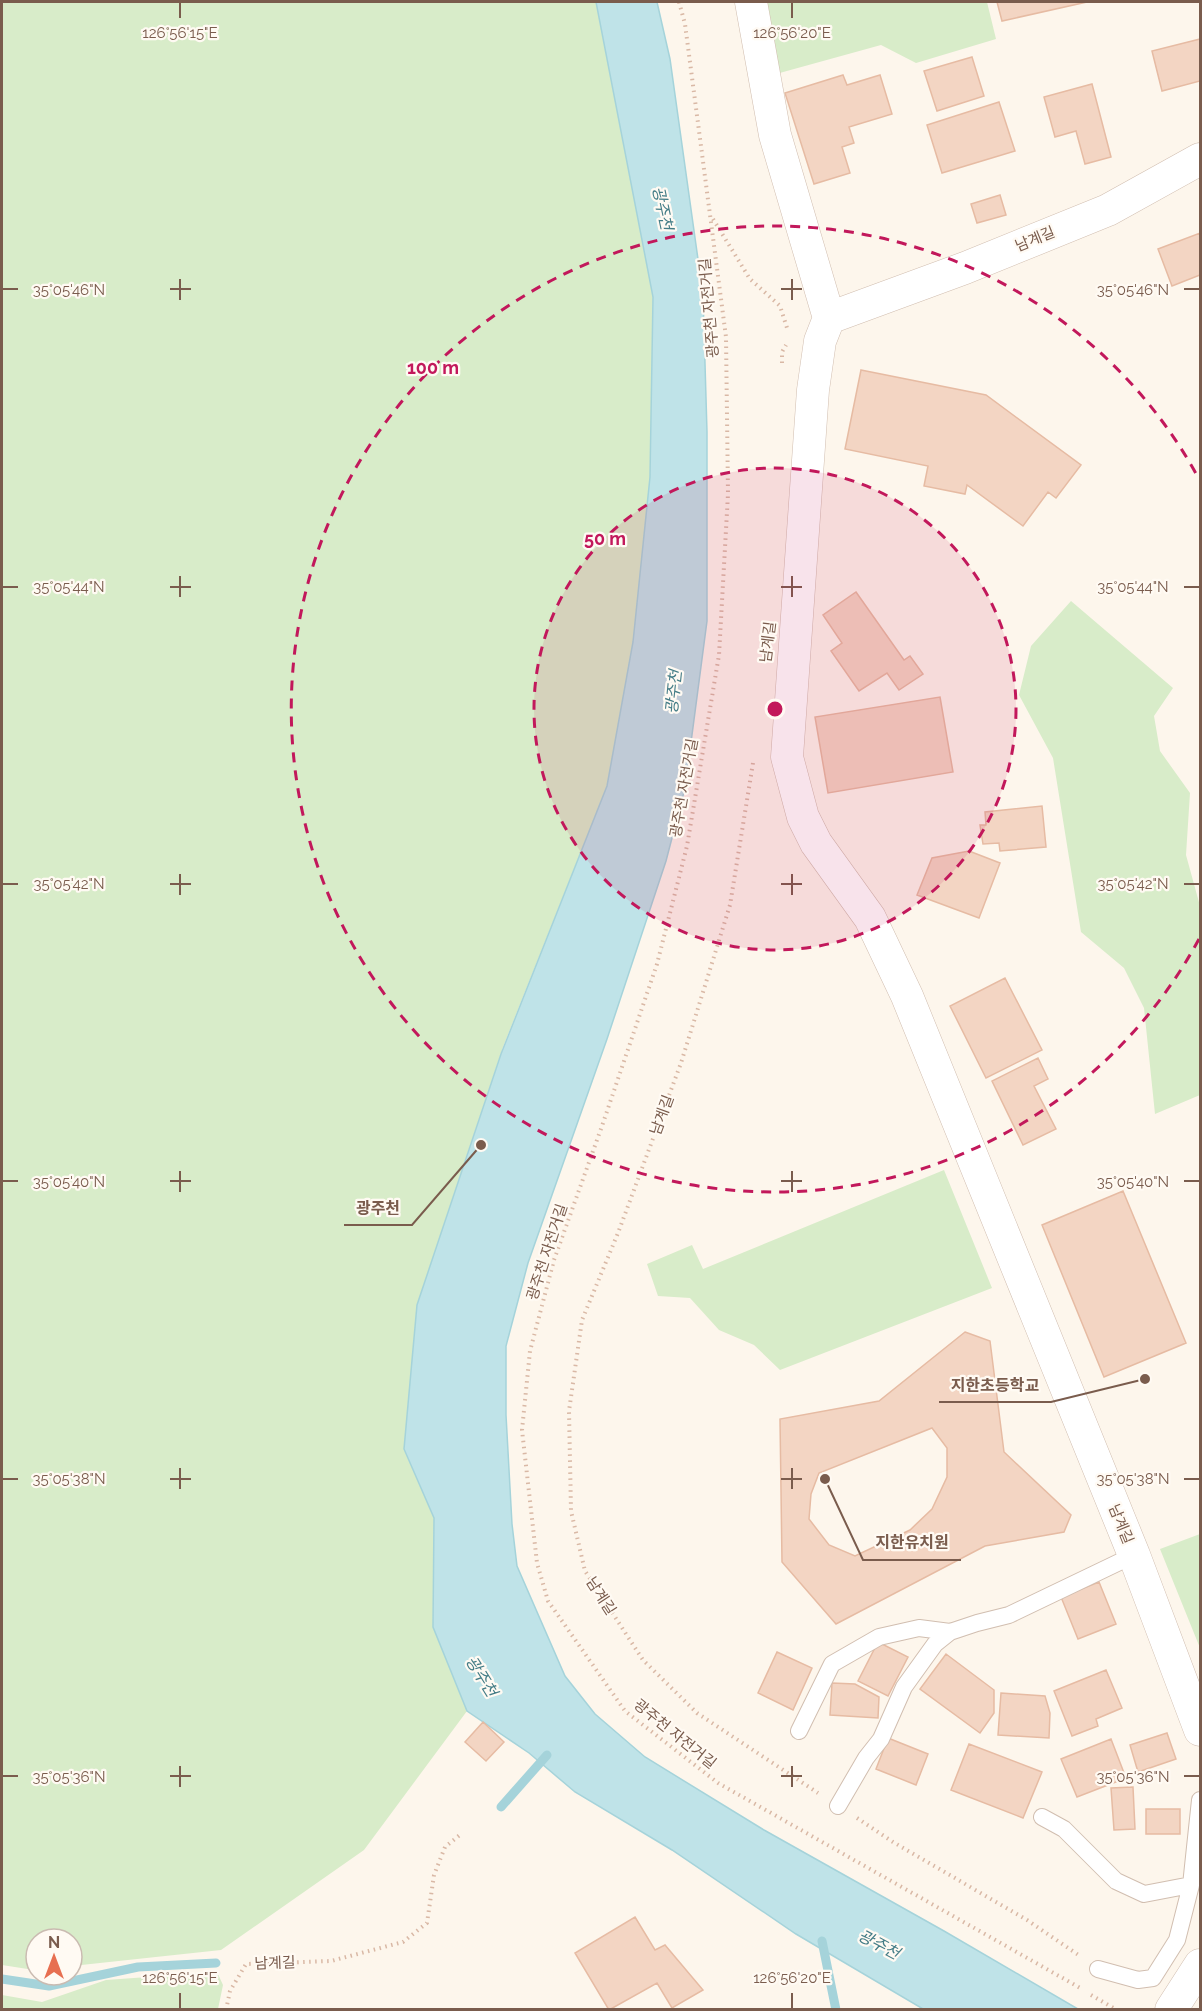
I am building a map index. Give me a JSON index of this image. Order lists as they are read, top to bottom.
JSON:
{
  "streets": {
    "street": ["남계길"],
    "path": ["광주천 자전거길"]
  },
  "water": ["광주천"],
  "places": ["광주천", "지한초등학교", "지한유치원"],
  "north": "top",
  "coordinates": [
    "126°56'15\"E",
    "126°56'20\"E",
    "35°05'46\"N",
    "35°05'44\"N",
    "35°05'42\"N",
    "35°05'40\"N",
    "35°05'38\"N",
    "35°05'36\"N"
  ],
  "rings": ["100 m", "50 m"]
}
